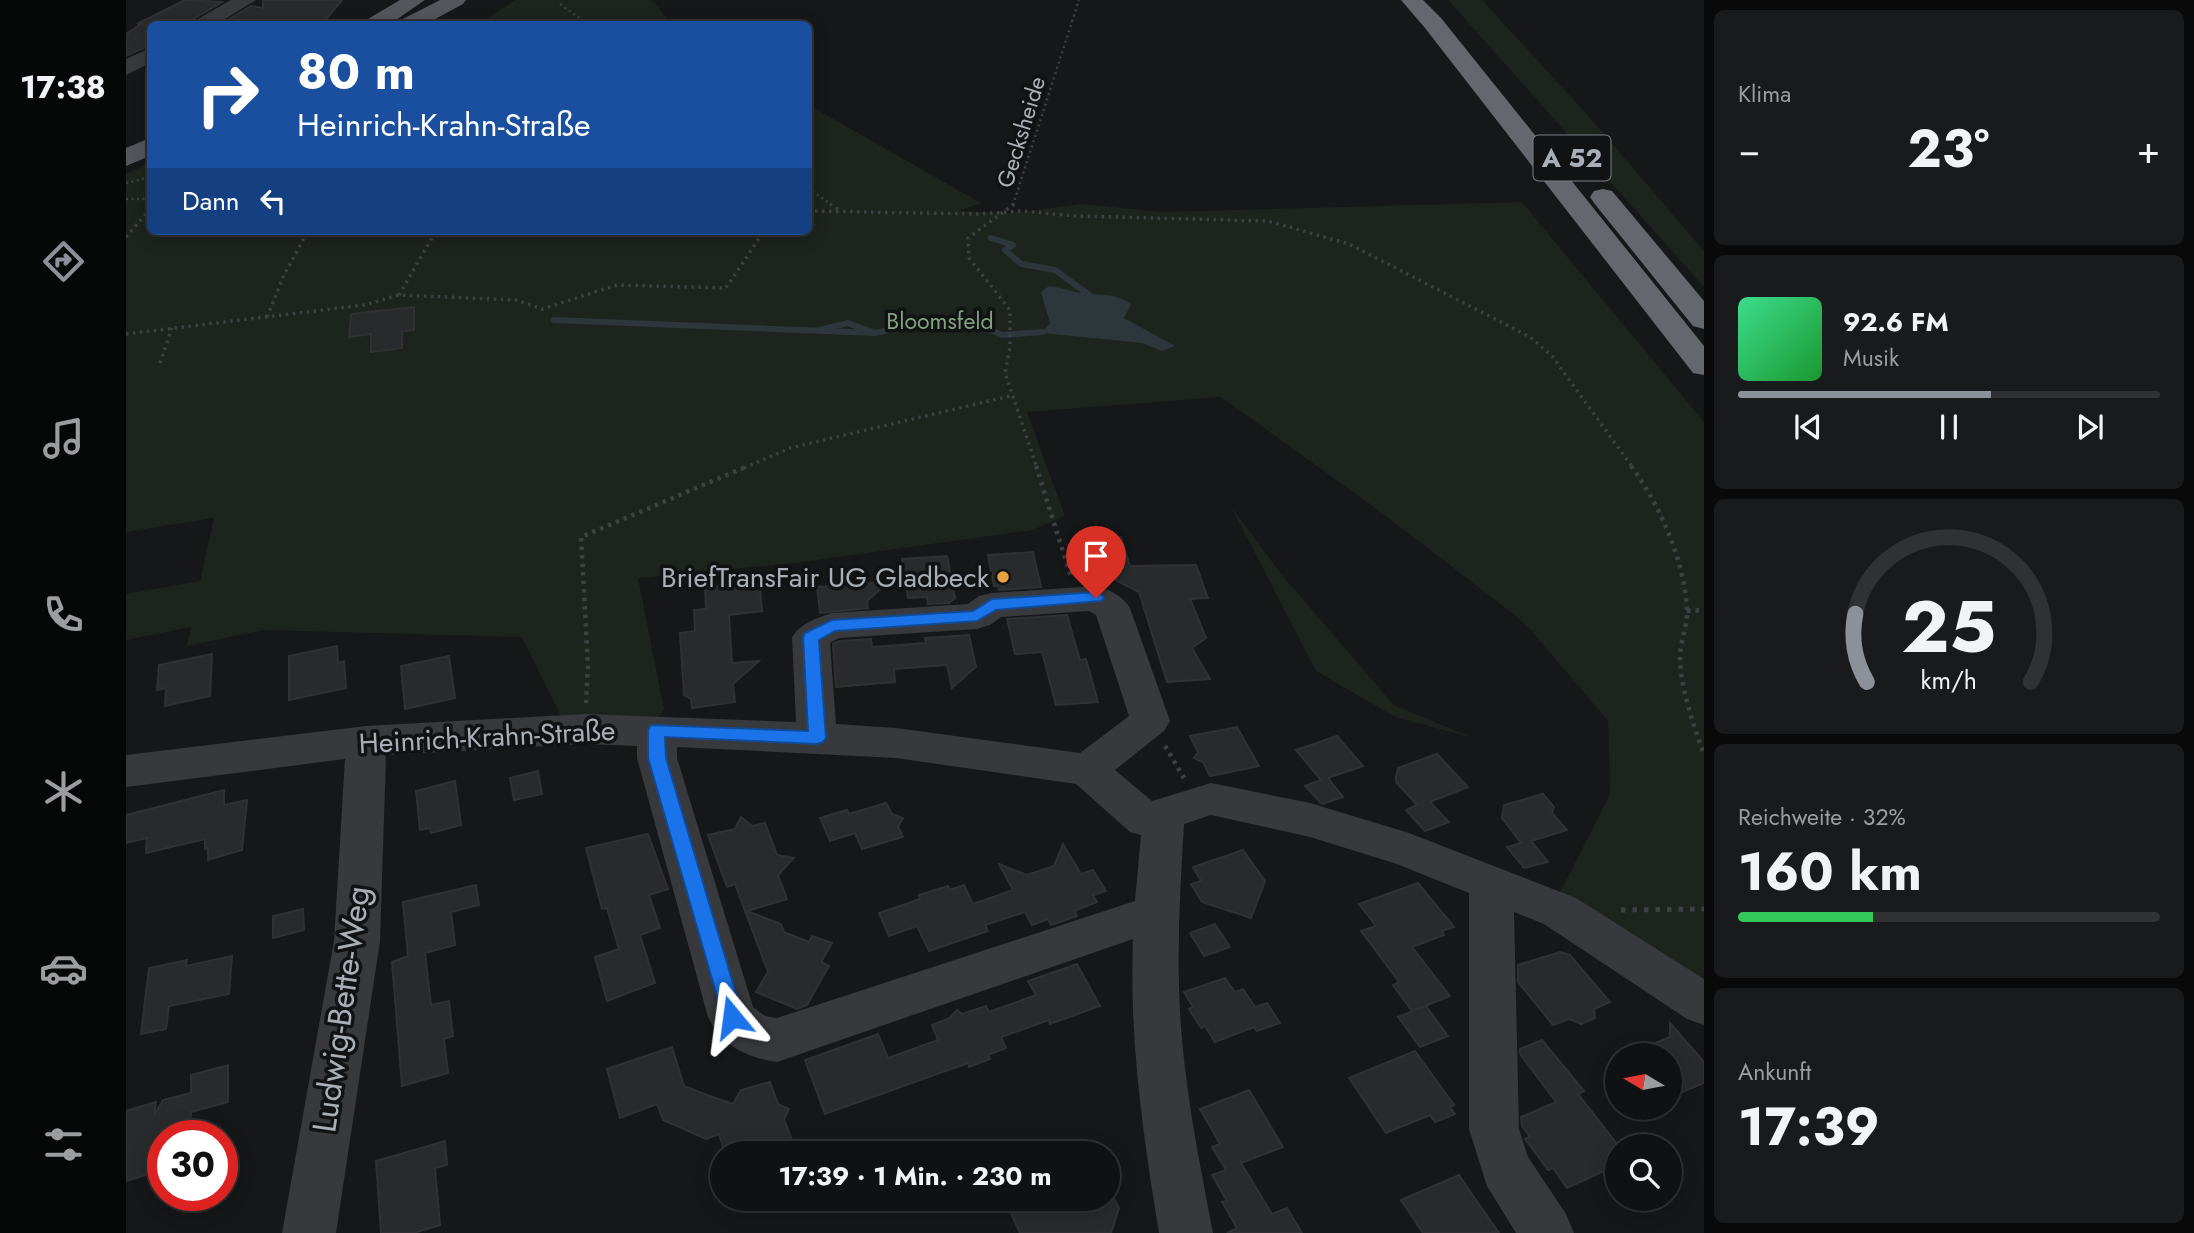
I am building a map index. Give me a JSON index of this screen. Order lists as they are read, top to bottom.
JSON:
{
  "streets": {
    "highway": ["A 52"],
    "street": ["Heinrich-Krahn-Straße", "Ludwig-Bette-Weg"],
    "path": ["Gecksheide"]
  },
  "crossings": [
    ["Heinrich-Krahn-Straße", "Ludwig-Bette-Weg"]
  ],
  "parks": ["Bloomsfeld"],
  "places": ["BriefTransFair UG Gladbeck"],
  "north": "left",
  "page": {
    "tabs": "17:38",
    "tile": [
      "Klima",
      ["Reichweite · 32%", "160 km"],
      ["Ankunft", "17:39"]
    ],
    "turn": ["80 m", "Heinrich-Krahn-Straße"],
    "heat": ["−", "23°", "+"],
    "then": "Dann",
    "song": ["92.6 FM", "Musik"],
    "limit": "30",
    "trip": "17:39 · 1 Min. · 230 m",
    "gauge": ["25", "km/h"]
  }
}
